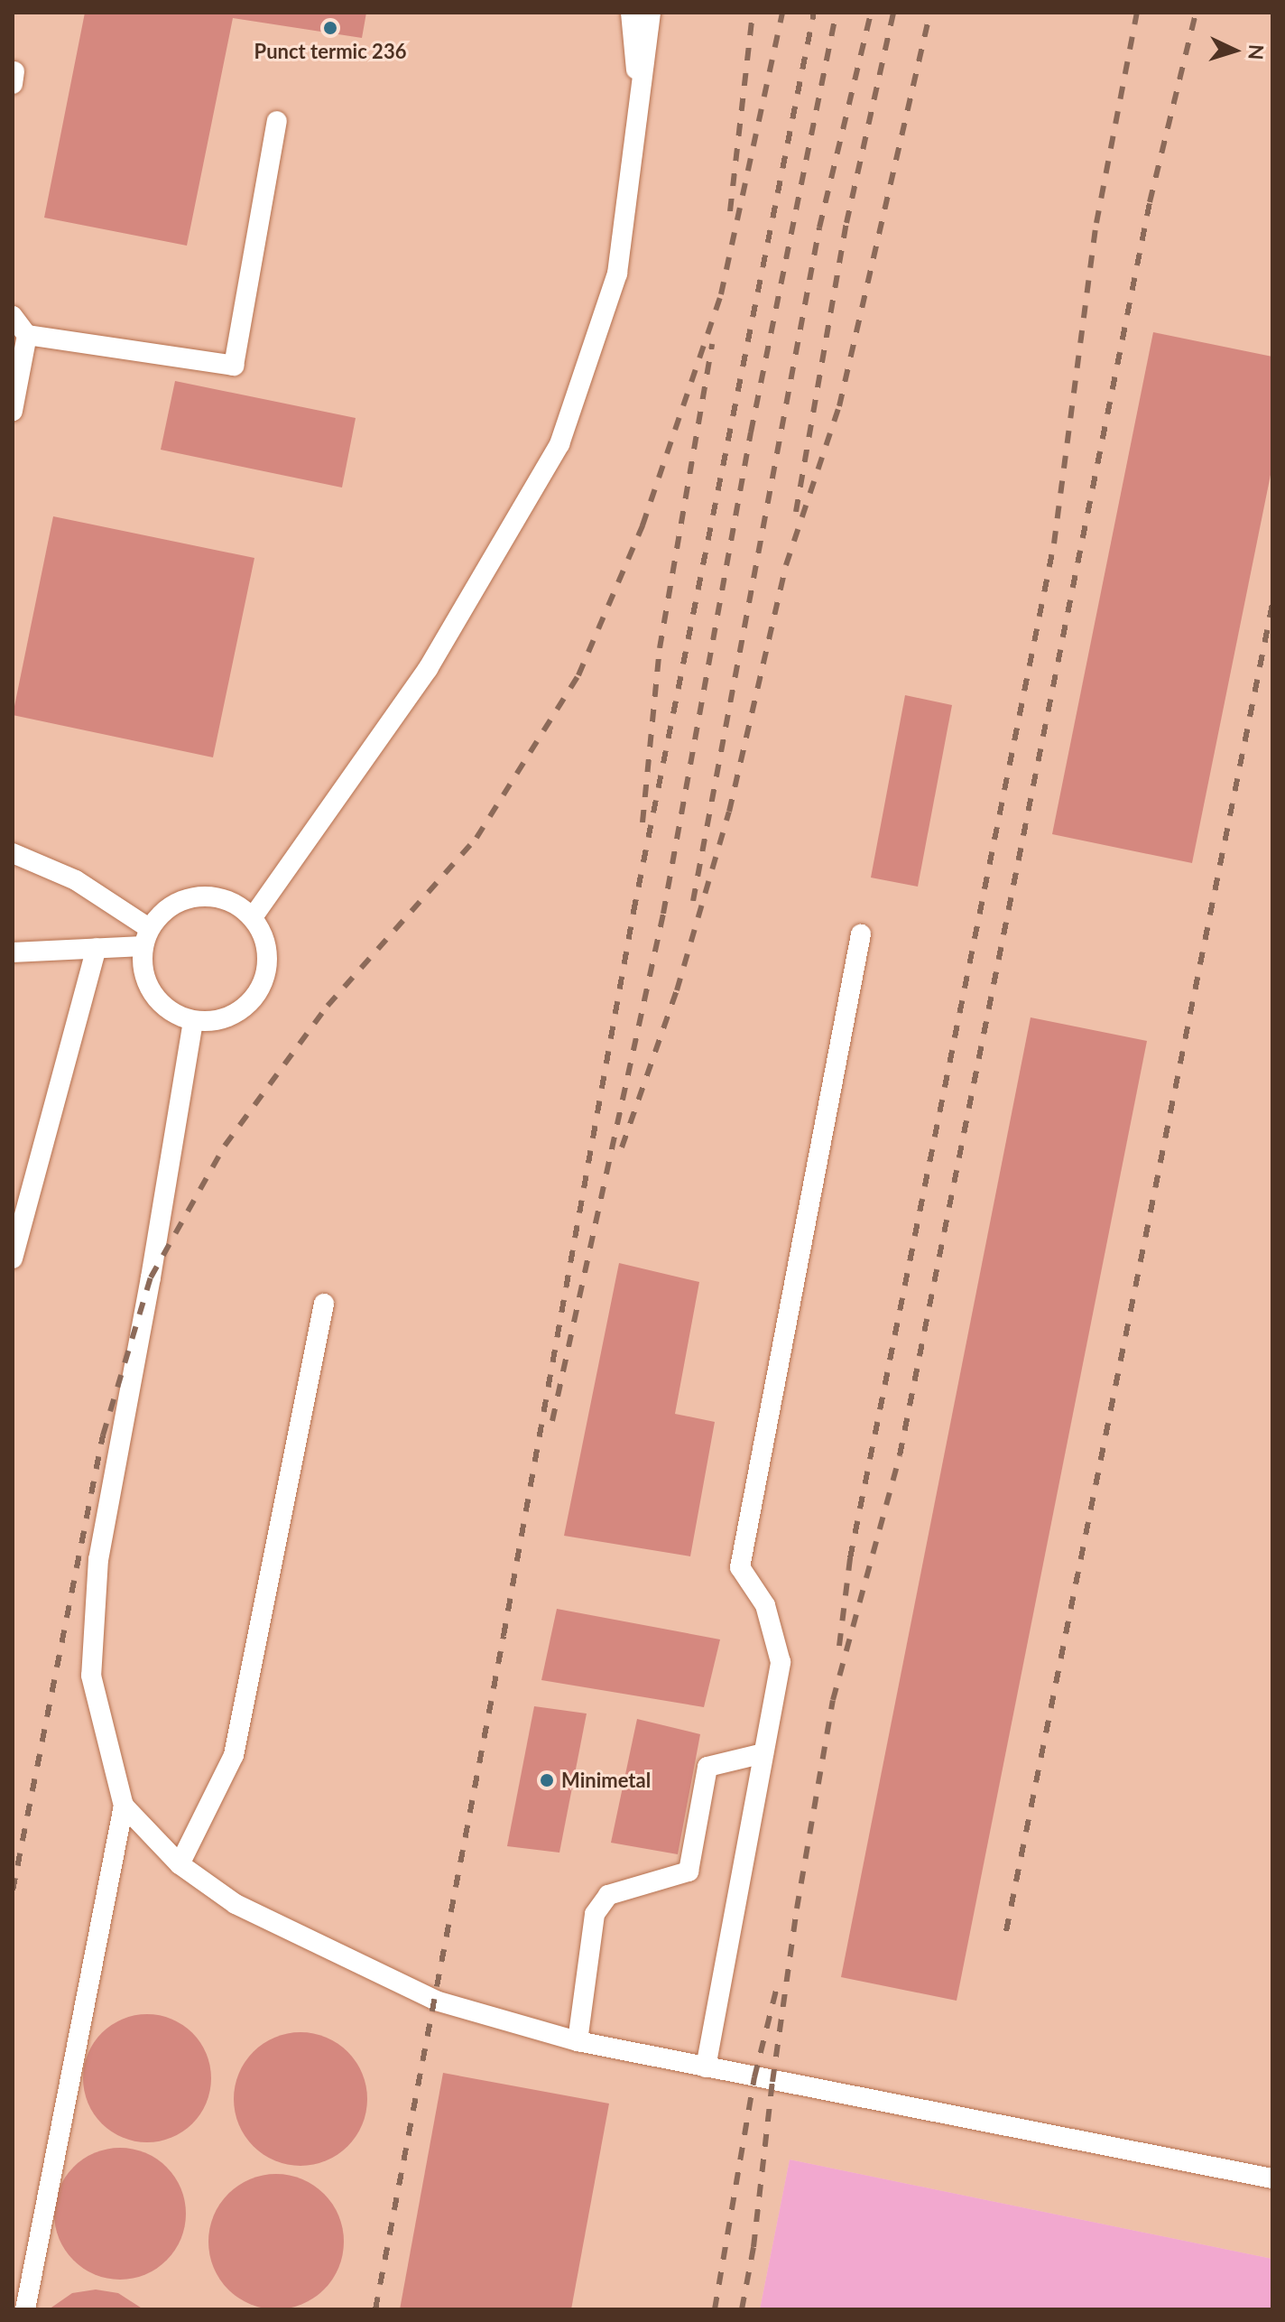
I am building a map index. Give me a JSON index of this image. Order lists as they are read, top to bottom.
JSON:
{
  "places": ["Punct termic 236", "Minimetal"],
  "north": "right"
}
